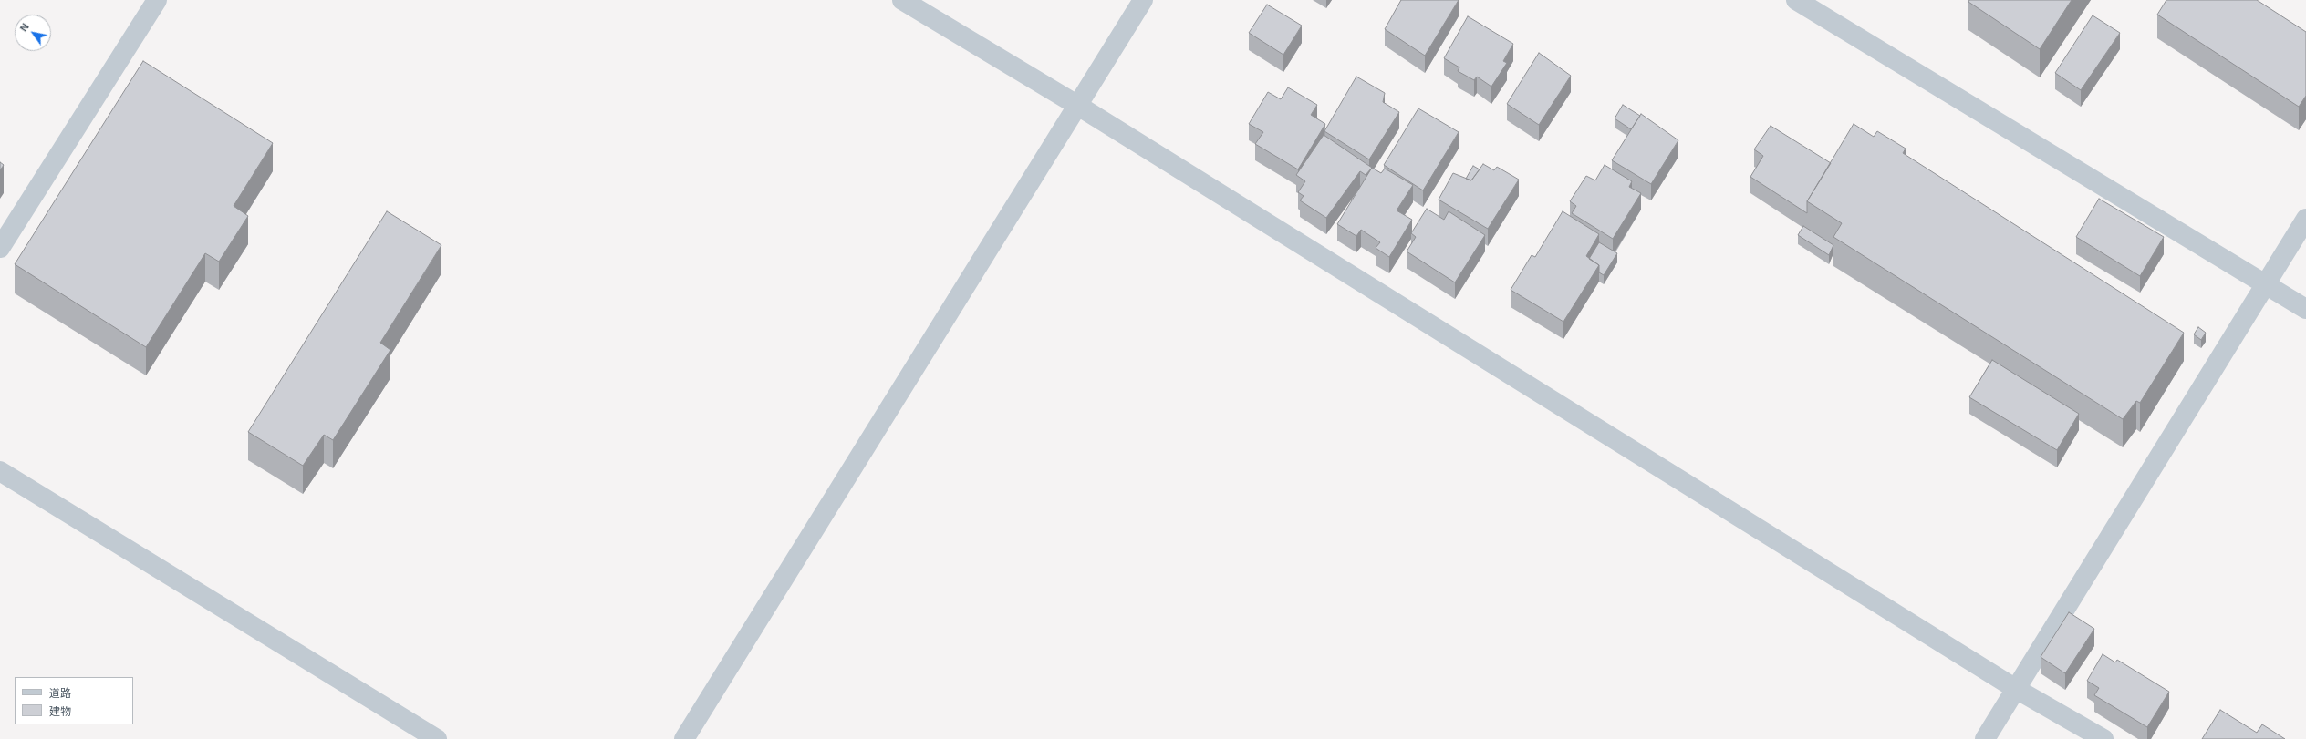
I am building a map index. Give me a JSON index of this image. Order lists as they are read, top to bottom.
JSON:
{
  "legend": ["道路", "建物"],
  "north": "top left"
}
